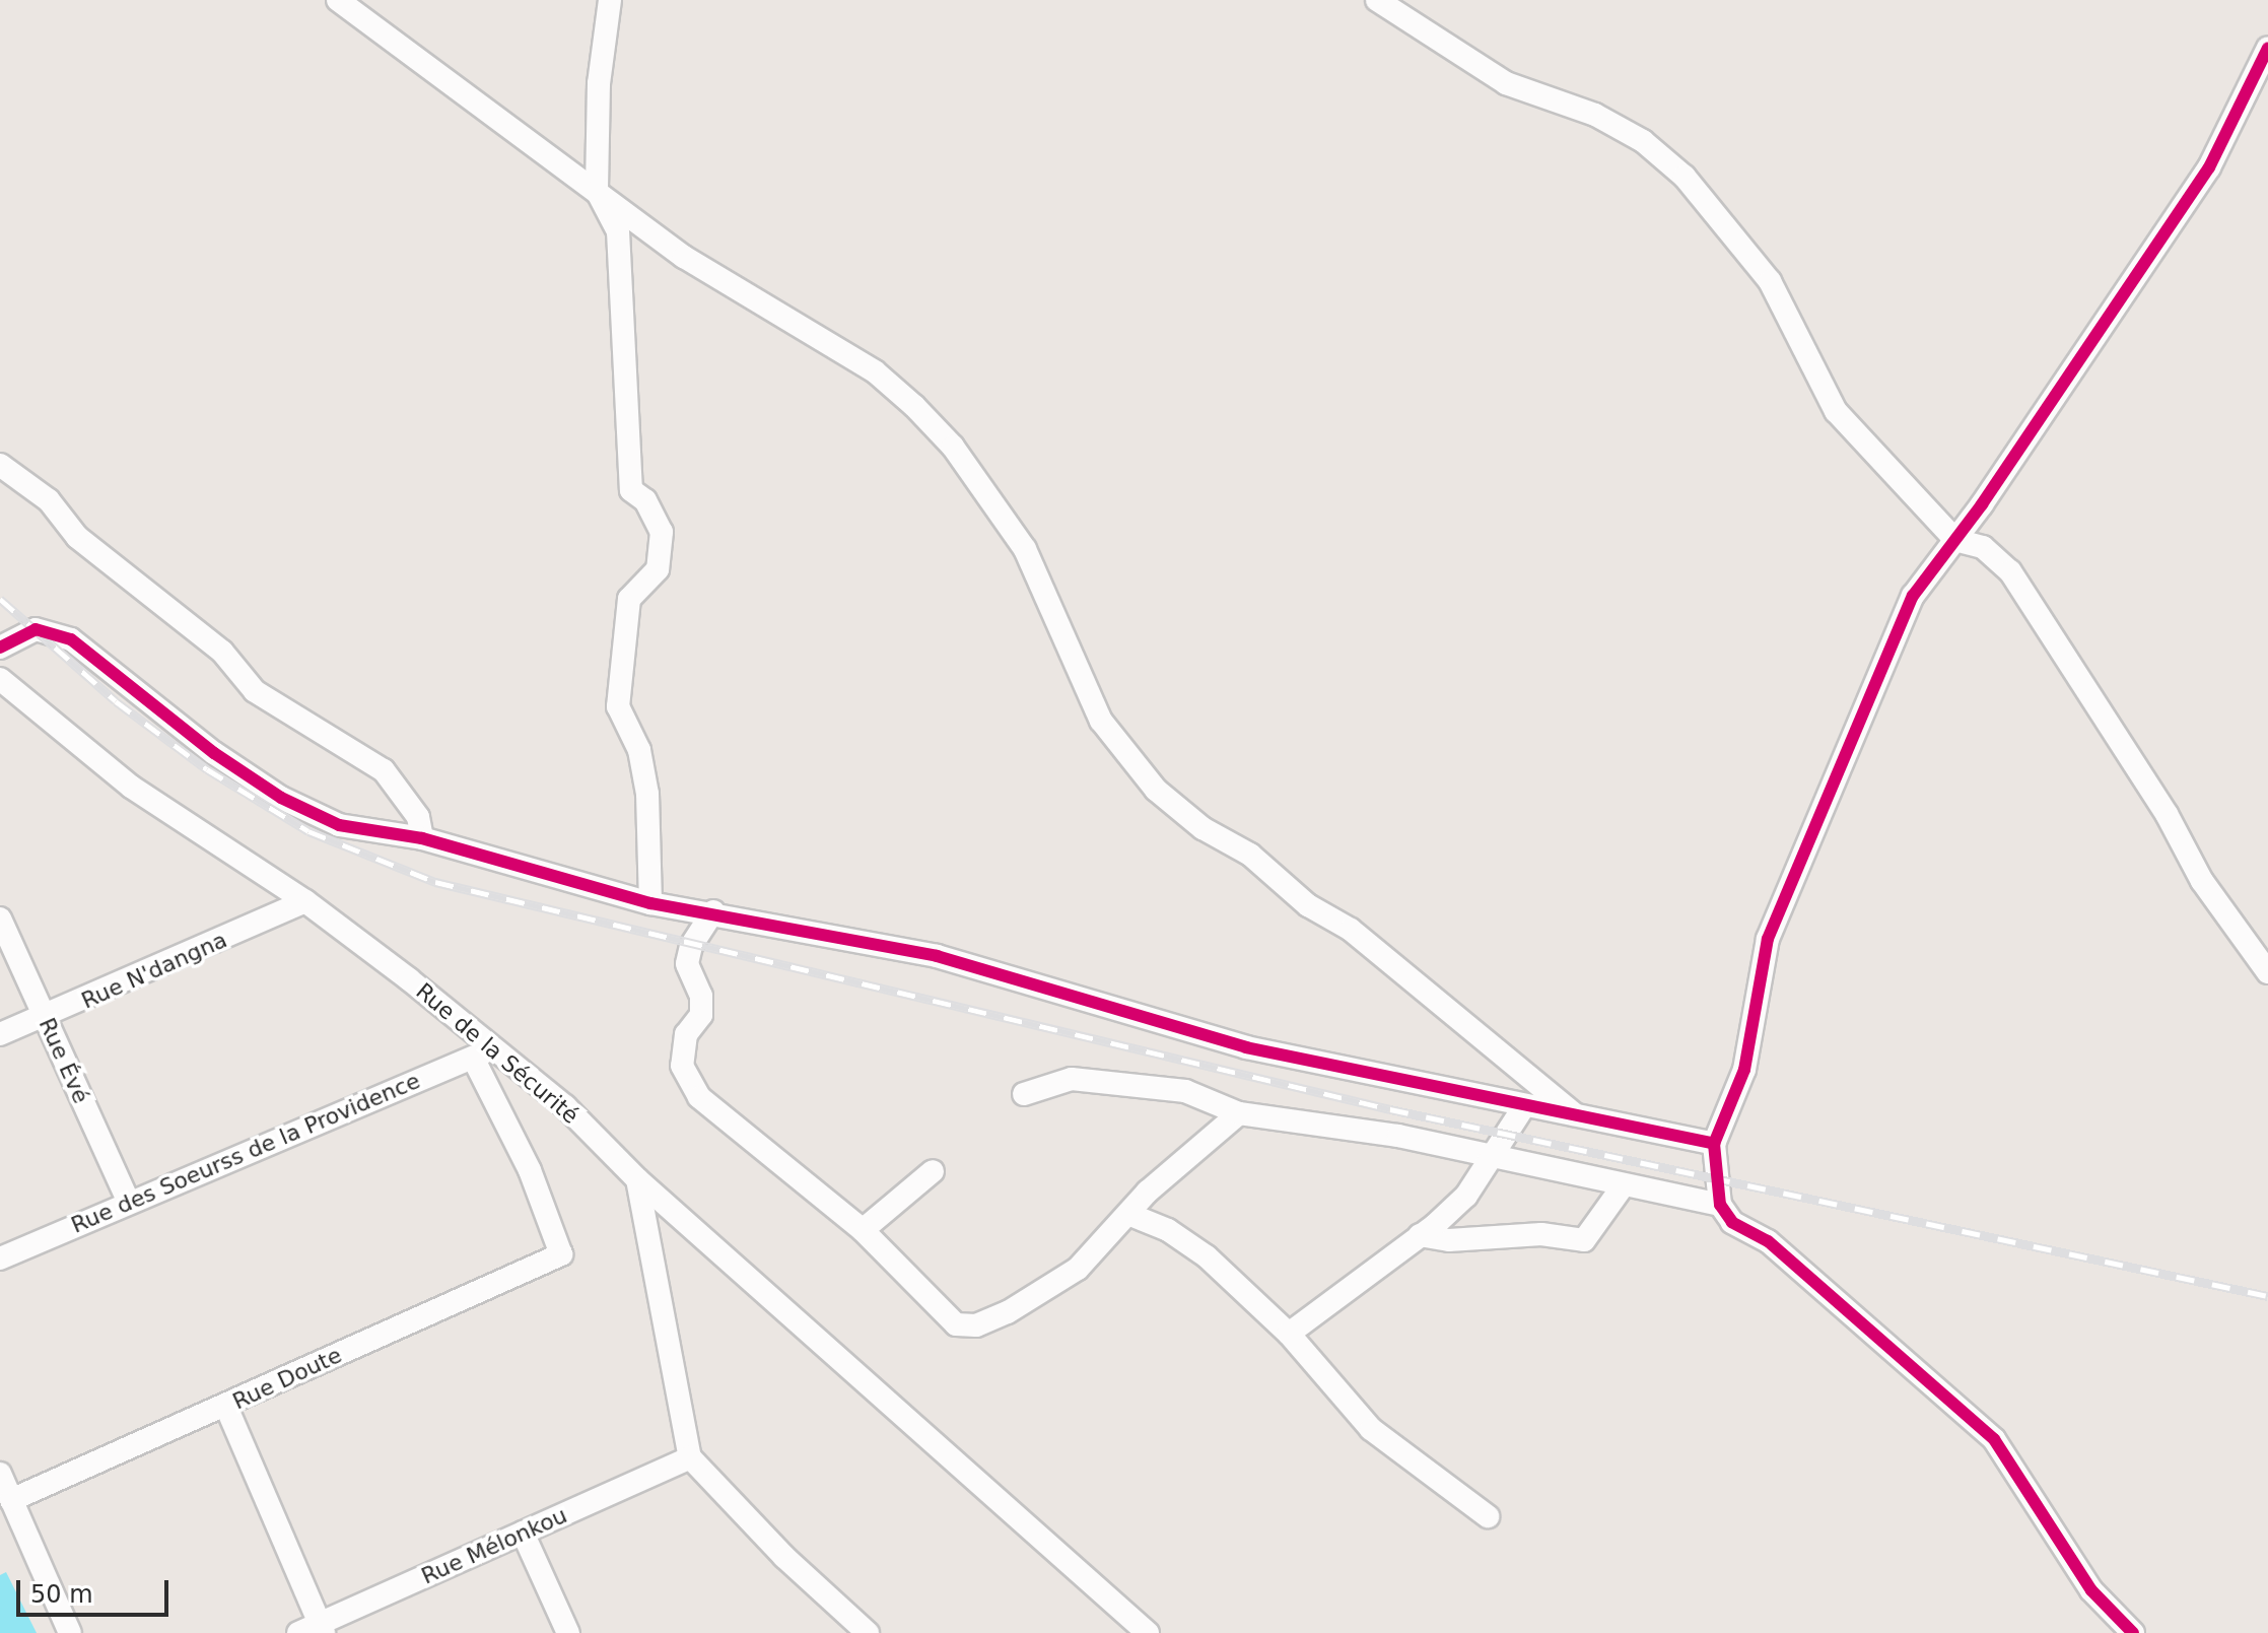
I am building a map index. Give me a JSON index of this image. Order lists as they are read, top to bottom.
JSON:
{
  "streets": {
    "street": [
      "Rue N'dangna",
      "Rue de la Sécurité",
      "Rue Évé",
      "Rue des Soeurss de la Providence",
      "Rue Doute",
      "Rue Mélonkou"
    ]
  },
  "crossings": [
    ["Rue N'dangna", "Rue de la Sécurité"],
    ["Rue N'dangna", "Rue Évé"],
    ["Rue de la Sécurité", "Rue des Soeurss de la Providence"],
    ["Rue de la Sécurité", "Rue Doute"],
    ["Rue Évé", "Rue des Soeurss de la Providence"],
    ["Rue des Soeurss de la Providence", "Rue Doute"]
  ],
  "scale_bar": "50 m"
}
